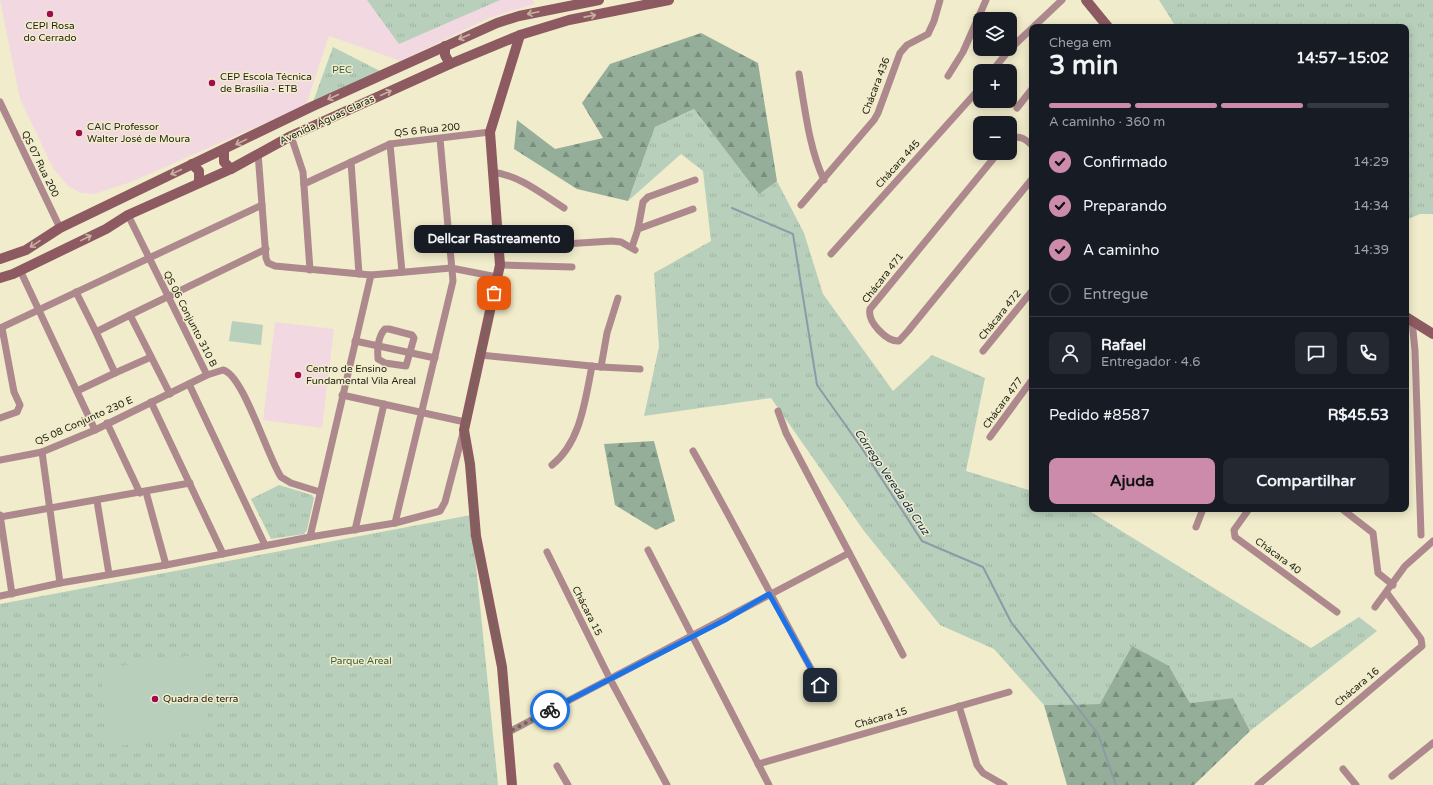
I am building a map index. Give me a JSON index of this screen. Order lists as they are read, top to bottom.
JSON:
{
  "streets": {
    "main road": ["Avenida Águas Claras"],
    "street": [
      "Chácara 436",
      "QS 6 Rua 200",
      "QS 07 Rua 200",
      "Chácara 445",
      "Chácara 471",
      "Chácara 472",
      "QS 06 Conjunto 310 B",
      "Chácara 477",
      "QS 08 Conjunto 230 E",
      "Chácara 40",
      "Chácara 15",
      "Chácara 16"
    ]
  },
  "crossings": [
    ["Avenida Águas Claras", "QS 07 Rua 200"],
    ["Avenida Águas Claras", "QS 06 Conjunto 310 B"],
    ["QS 06 Conjunto 310 B", "QS 08 Conjunto 230 E"]
  ],
  "water": ["Córrego Vereda da Cruz"],
  "parks": ["PEC", "Parque Areal"],
  "places": [
    "CEPI Rosa do Cerrado",
    "CEP Escola Técnica de Brasília - ETB",
    "CAIC Professor Walter José de Moura",
    "Dellcar Rastreamento",
    "Centro de Ensino Fundamental Vila Areal",
    "Quadra de terra"
  ],
  "page": {
    "map_buttons": ["+", "−"],
    "heading": ["3 min", "Chega em", "14:57–15:02"],
    "panel": [
      "Rafael",
      "Entregador · 4.6",
      "Pedido #8587",
      "R$45.53"
    ],
    "bar": "A caminho · 360 m",
    "list": [
      ["Confirmado", "14:29"],
      ["Preparando", "14:34"],
      ["A caminho", "14:39"],
      "Entregue"
    ],
    "bubble": "Dellcar Rastreamento",
    "buttons": ["Ajuda", "Compartilhar"]
  }
}
